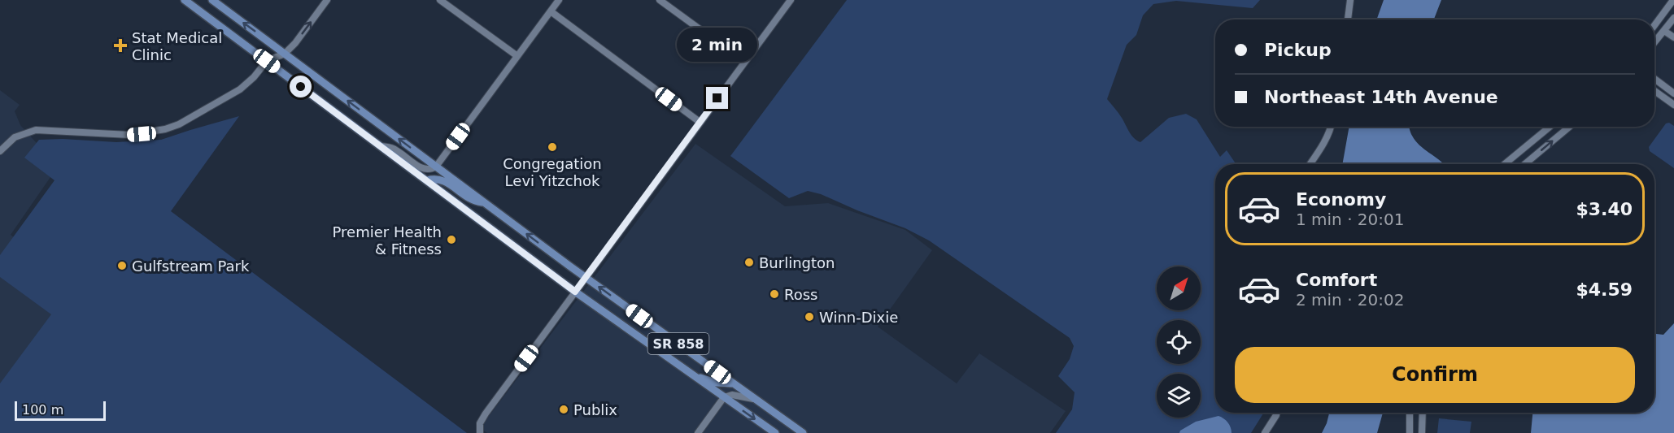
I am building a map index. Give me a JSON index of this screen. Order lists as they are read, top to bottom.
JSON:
{
  "streets": {
    "main road": ["SR 858"]
  },
  "places": {
    "health": ["Stat Medical Clinic"],
    "other": [
      "Congregation Levi Yitzchok",
      "Premier Health & Fitness",
      "Burlington",
      "Gulfstream Park",
      "Ross",
      "Winn-Dixie",
      "Publix"
    ]
  },
  "scale_bar": "100 m",
  "north": "top right",
  "page": {
    "banner": ["Pickup", "Northeast 14th Avenue"],
    "bubble": "2 min",
    "list": [
      {
        "name": "Economy",
        "note": "1 min · 20:01",
        "value": "$3.40"
      },
      {
        "name": "Comfort",
        "note": "2 min · 20:02",
        "value": "$4.59"
      }
    ],
    "buttons": "Confirm",
    "scale": "100 m"
  }
}
